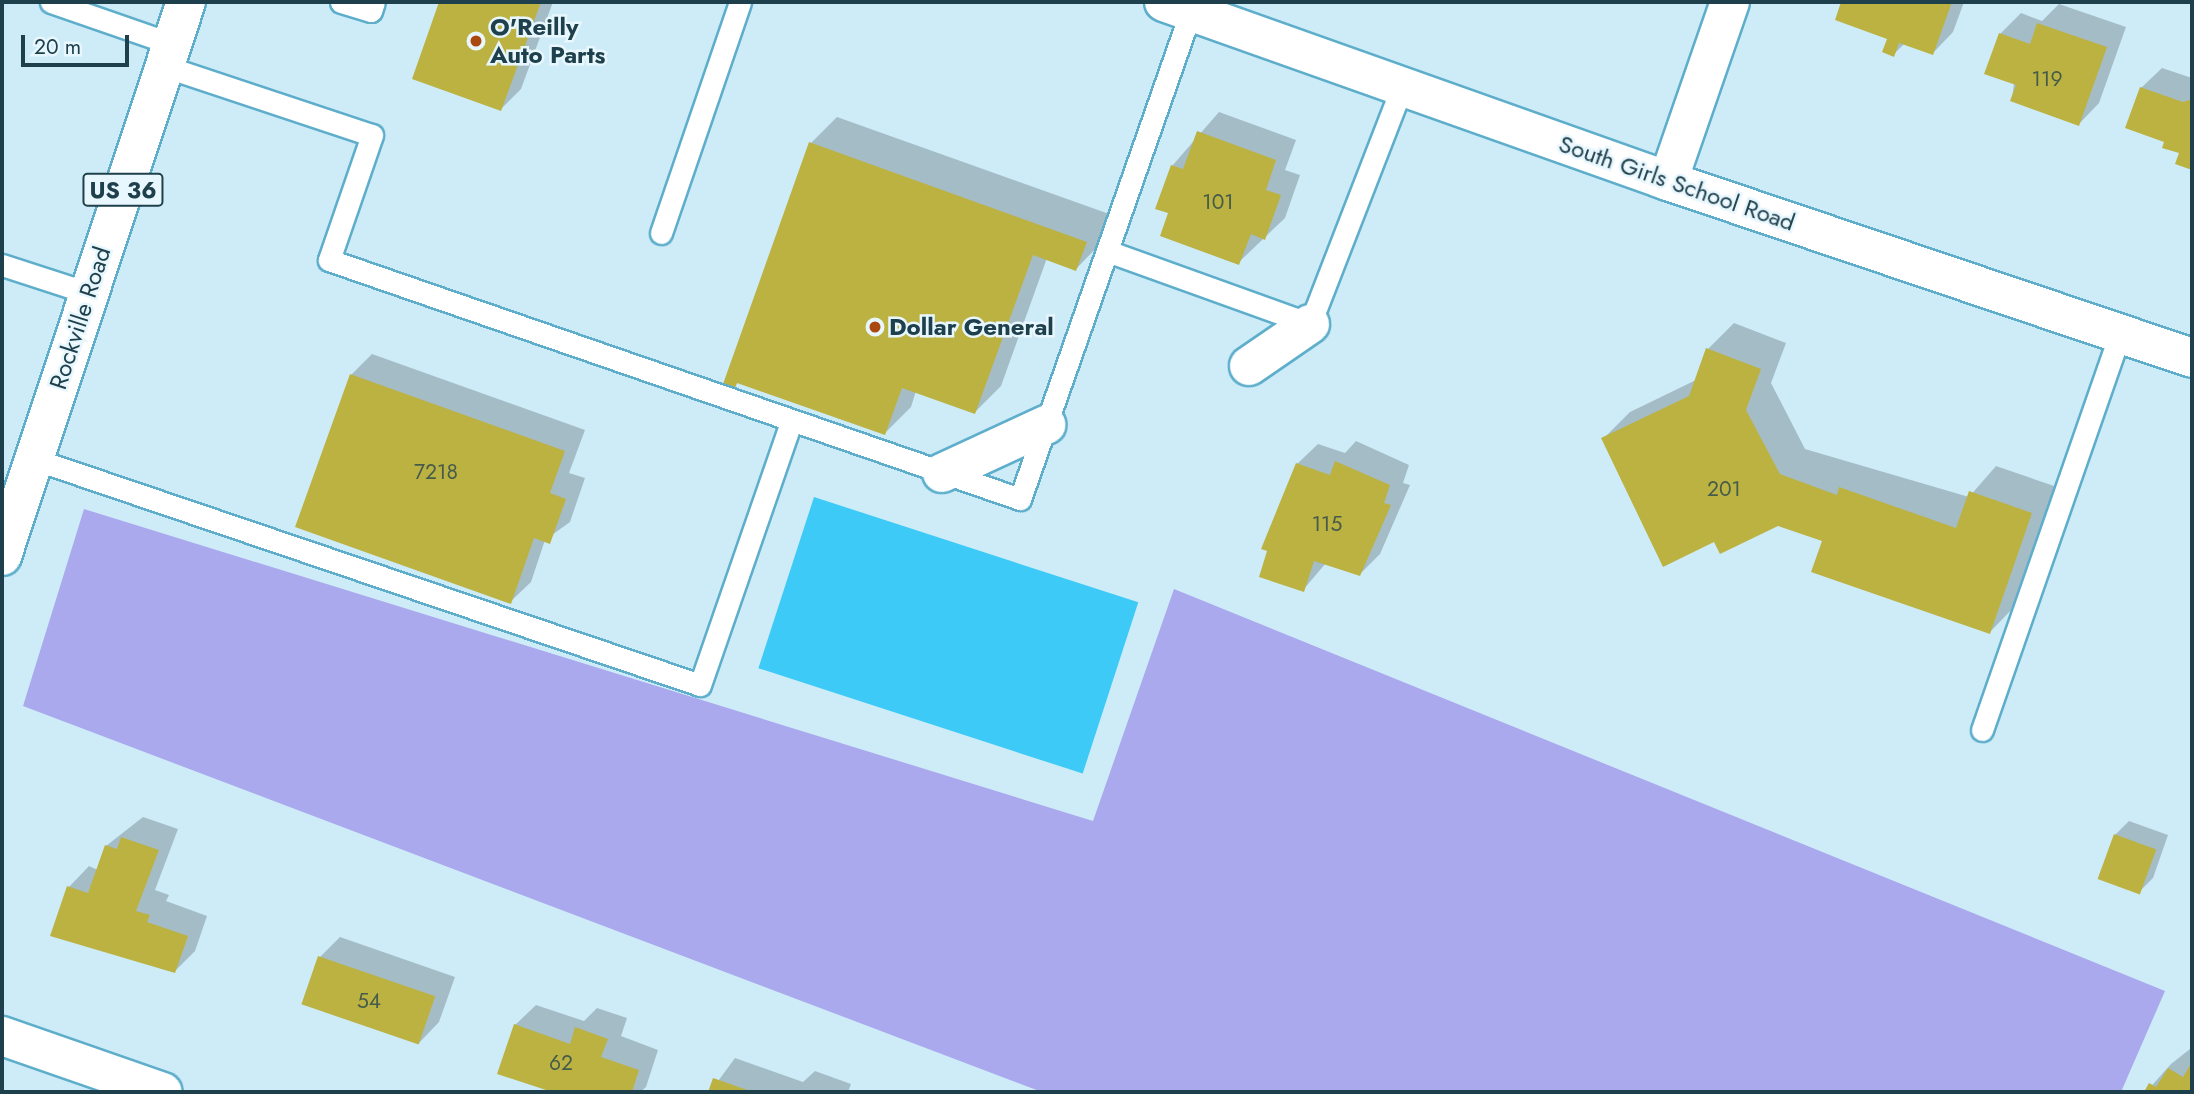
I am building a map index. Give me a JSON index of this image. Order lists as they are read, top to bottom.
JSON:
{
  "streets": {
    "main road": ["South Girls School Road", "US 36", "Rockville Road"]
  },
  "places": ["O'Reilly Auto Parts", "Dollar General"],
  "house_numbers": [
    "119",
    "101",
    "7218",
    "201",
    "115",
    "54",
    "62"
  ],
  "scale_bar": "20 m"
}
